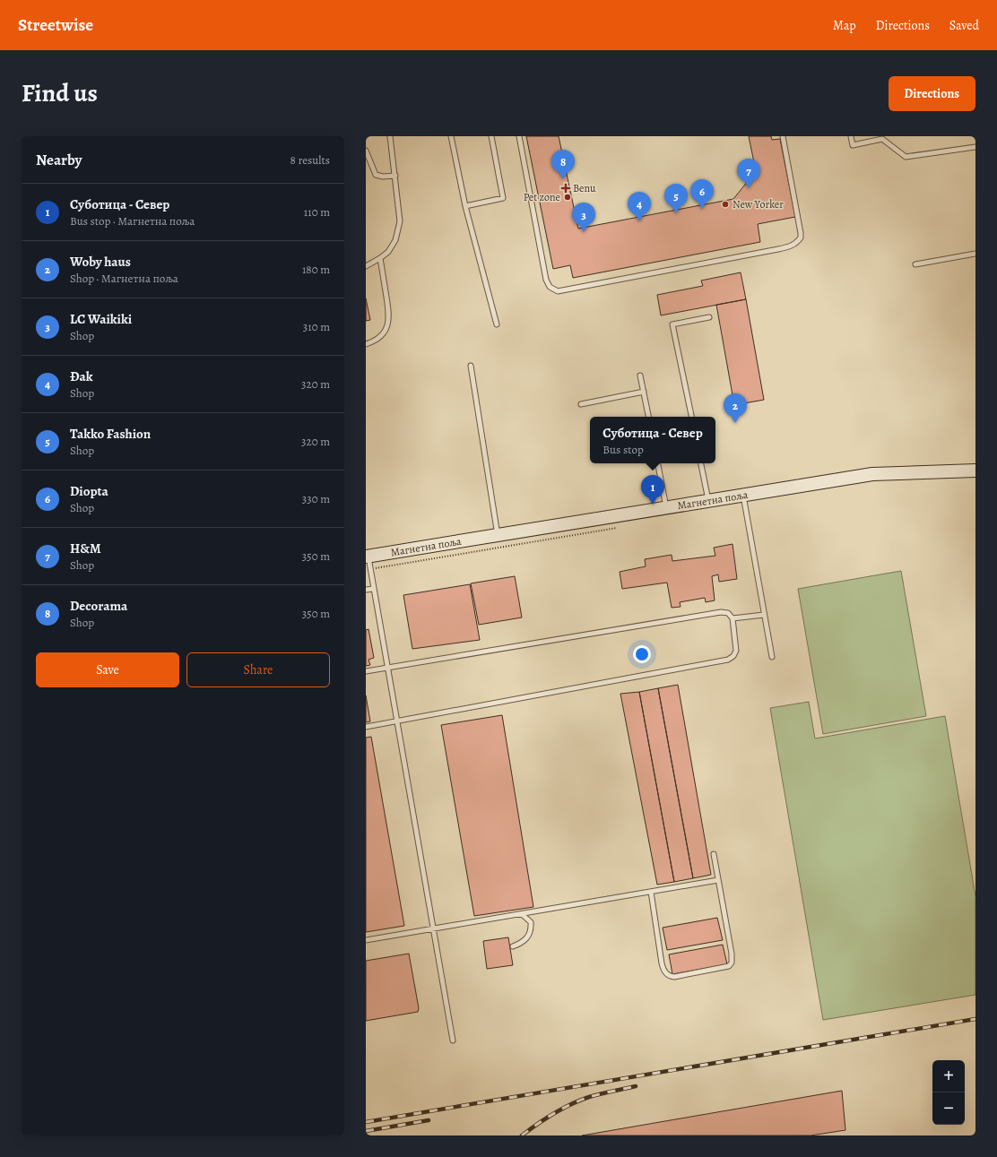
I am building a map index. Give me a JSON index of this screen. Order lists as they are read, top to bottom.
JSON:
{
  "streets": {
    "street": ["Магнетна поља"]
  },
  "places": {
    "health": ["Benu"],
    "other": ["Pet zone", "New Yorker"]
  },
  "page": {
    "header": "Streetwise",
    "nav": ["Map", "Directions", "Saved"],
    "title": "Find us",
    "buttons": [
      "Directions",
      ["Save", "Share"]
    ],
    "heading": ["Nearby", "8 results"],
    "pins": [
      "8",
      "7",
      "6",
      "5",
      "4",
      "3",
      "2",
      "1"
    ],
    "list": [
      {
        "mark": "1",
        "name": "Суботица - Север",
        "note": "Bus stop · Магнетна поља",
        "value": "110 m"
      },
      {
        "mark": "2",
        "name": "Woby haus",
        "note": "Shop · Магнетна поља",
        "value": "180 m"
      },
      {
        "mark": "3",
        "name": "LC Waikiki",
        "note": "Shop",
        "value": "310 m"
      },
      {
        "mark": "4",
        "name": "Đak",
        "note": "Shop",
        "value": "320 m"
      },
      {
        "mark": "5",
        "name": "Takko Fashion",
        "note": "Shop",
        "value": "320 m"
      },
      {
        "mark": "6",
        "name": "Diopta",
        "note": "Shop",
        "value": "330 m"
      },
      {
        "mark": "7",
        "name": "H&M",
        "note": "Shop",
        "value": "350 m"
      },
      {
        "mark": "8",
        "name": "Decorama",
        "note": "Shop",
        "value": "350 m"
      }
    ],
    "popup": ["Суботица - Север", "Bus stop"],
    "map_buttons": ["+", "−"]
  }
}
